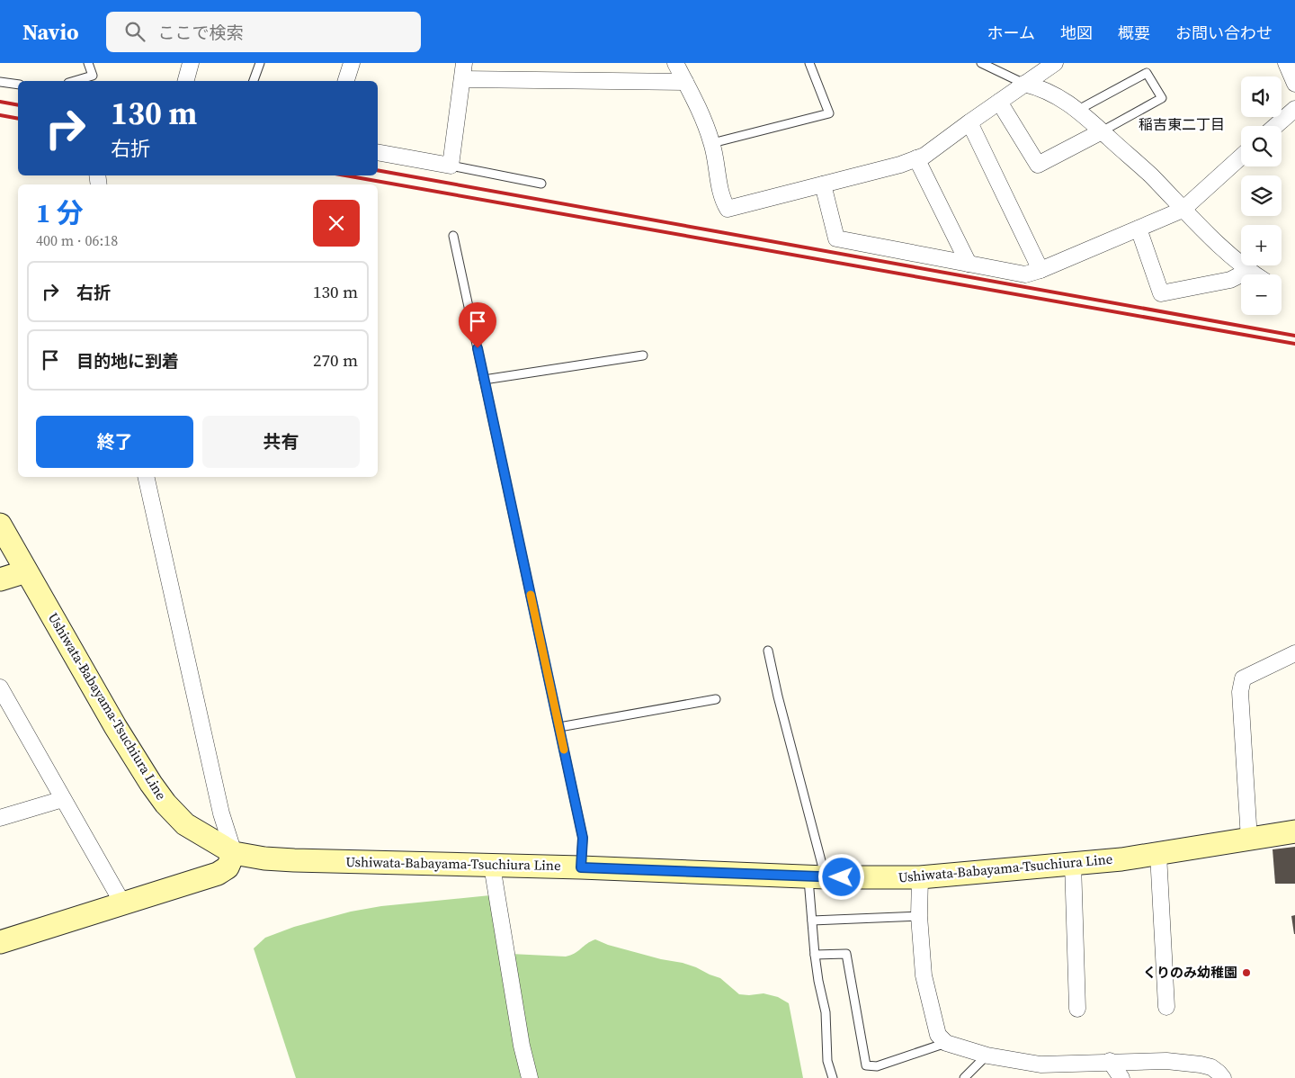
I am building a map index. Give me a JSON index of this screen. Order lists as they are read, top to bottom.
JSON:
{
  "streets": {
    "main road": ["Ushiwata-Babayama-Tsuchiura Line"]
  },
  "districts": ["稲吉東二丁目"],
  "places": ["くりのみ幼稚園"],
  "page": {
    "header": "Navio",
    "search": "ここで検索",
    "nav": [
      "ホーム",
      "地図",
      "概要",
      "お問い合わせ"
    ],
    "map_buttons": ["+", "−"],
    "turn": ["130 m", "右折"],
    "heading": ["1 分", "400 m · 06:18"],
    "list": [
      {
        "name": "右折",
        "value": "130 m"
      },
      {
        "name": "目的地に到着",
        "value": "270 m"
      }
    ],
    "buttons": ["終了", "共有"]
  }
}
